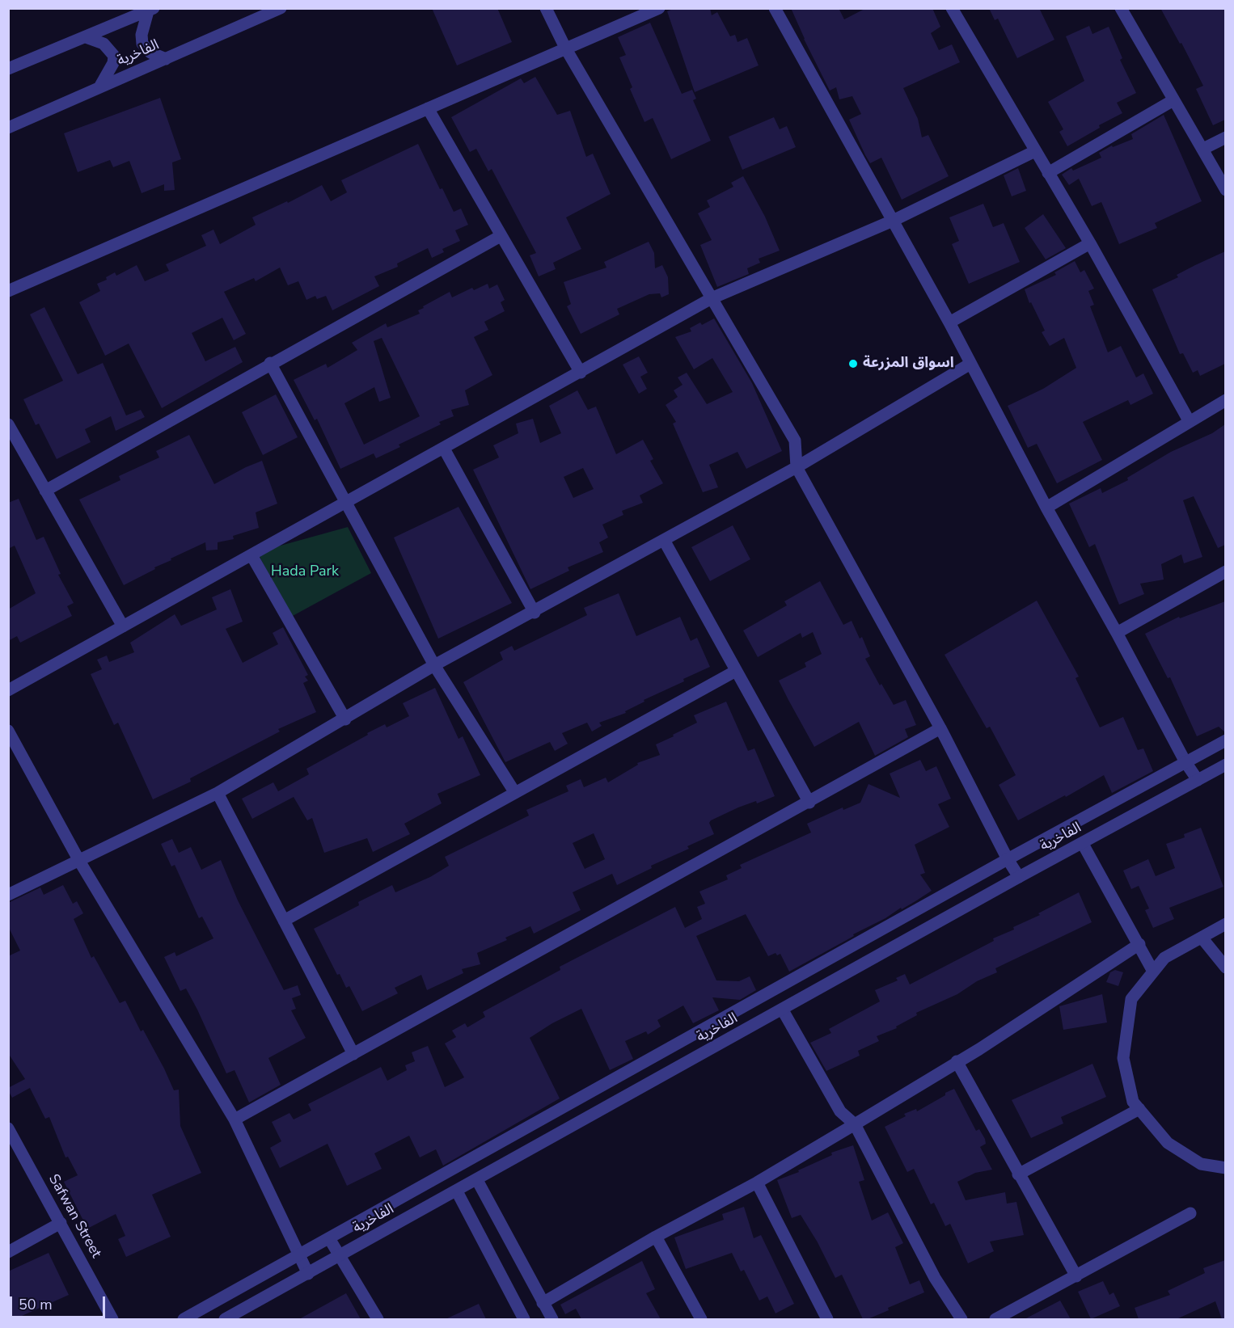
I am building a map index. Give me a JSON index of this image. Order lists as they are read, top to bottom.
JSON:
{
  "streets": {
    "street": ["الفاخرية", "Safwan Street"]
  },
  "parks": ["Hada Park"],
  "places": ["اسواق المزرعة"],
  "scale_bar": "50 m"
}
